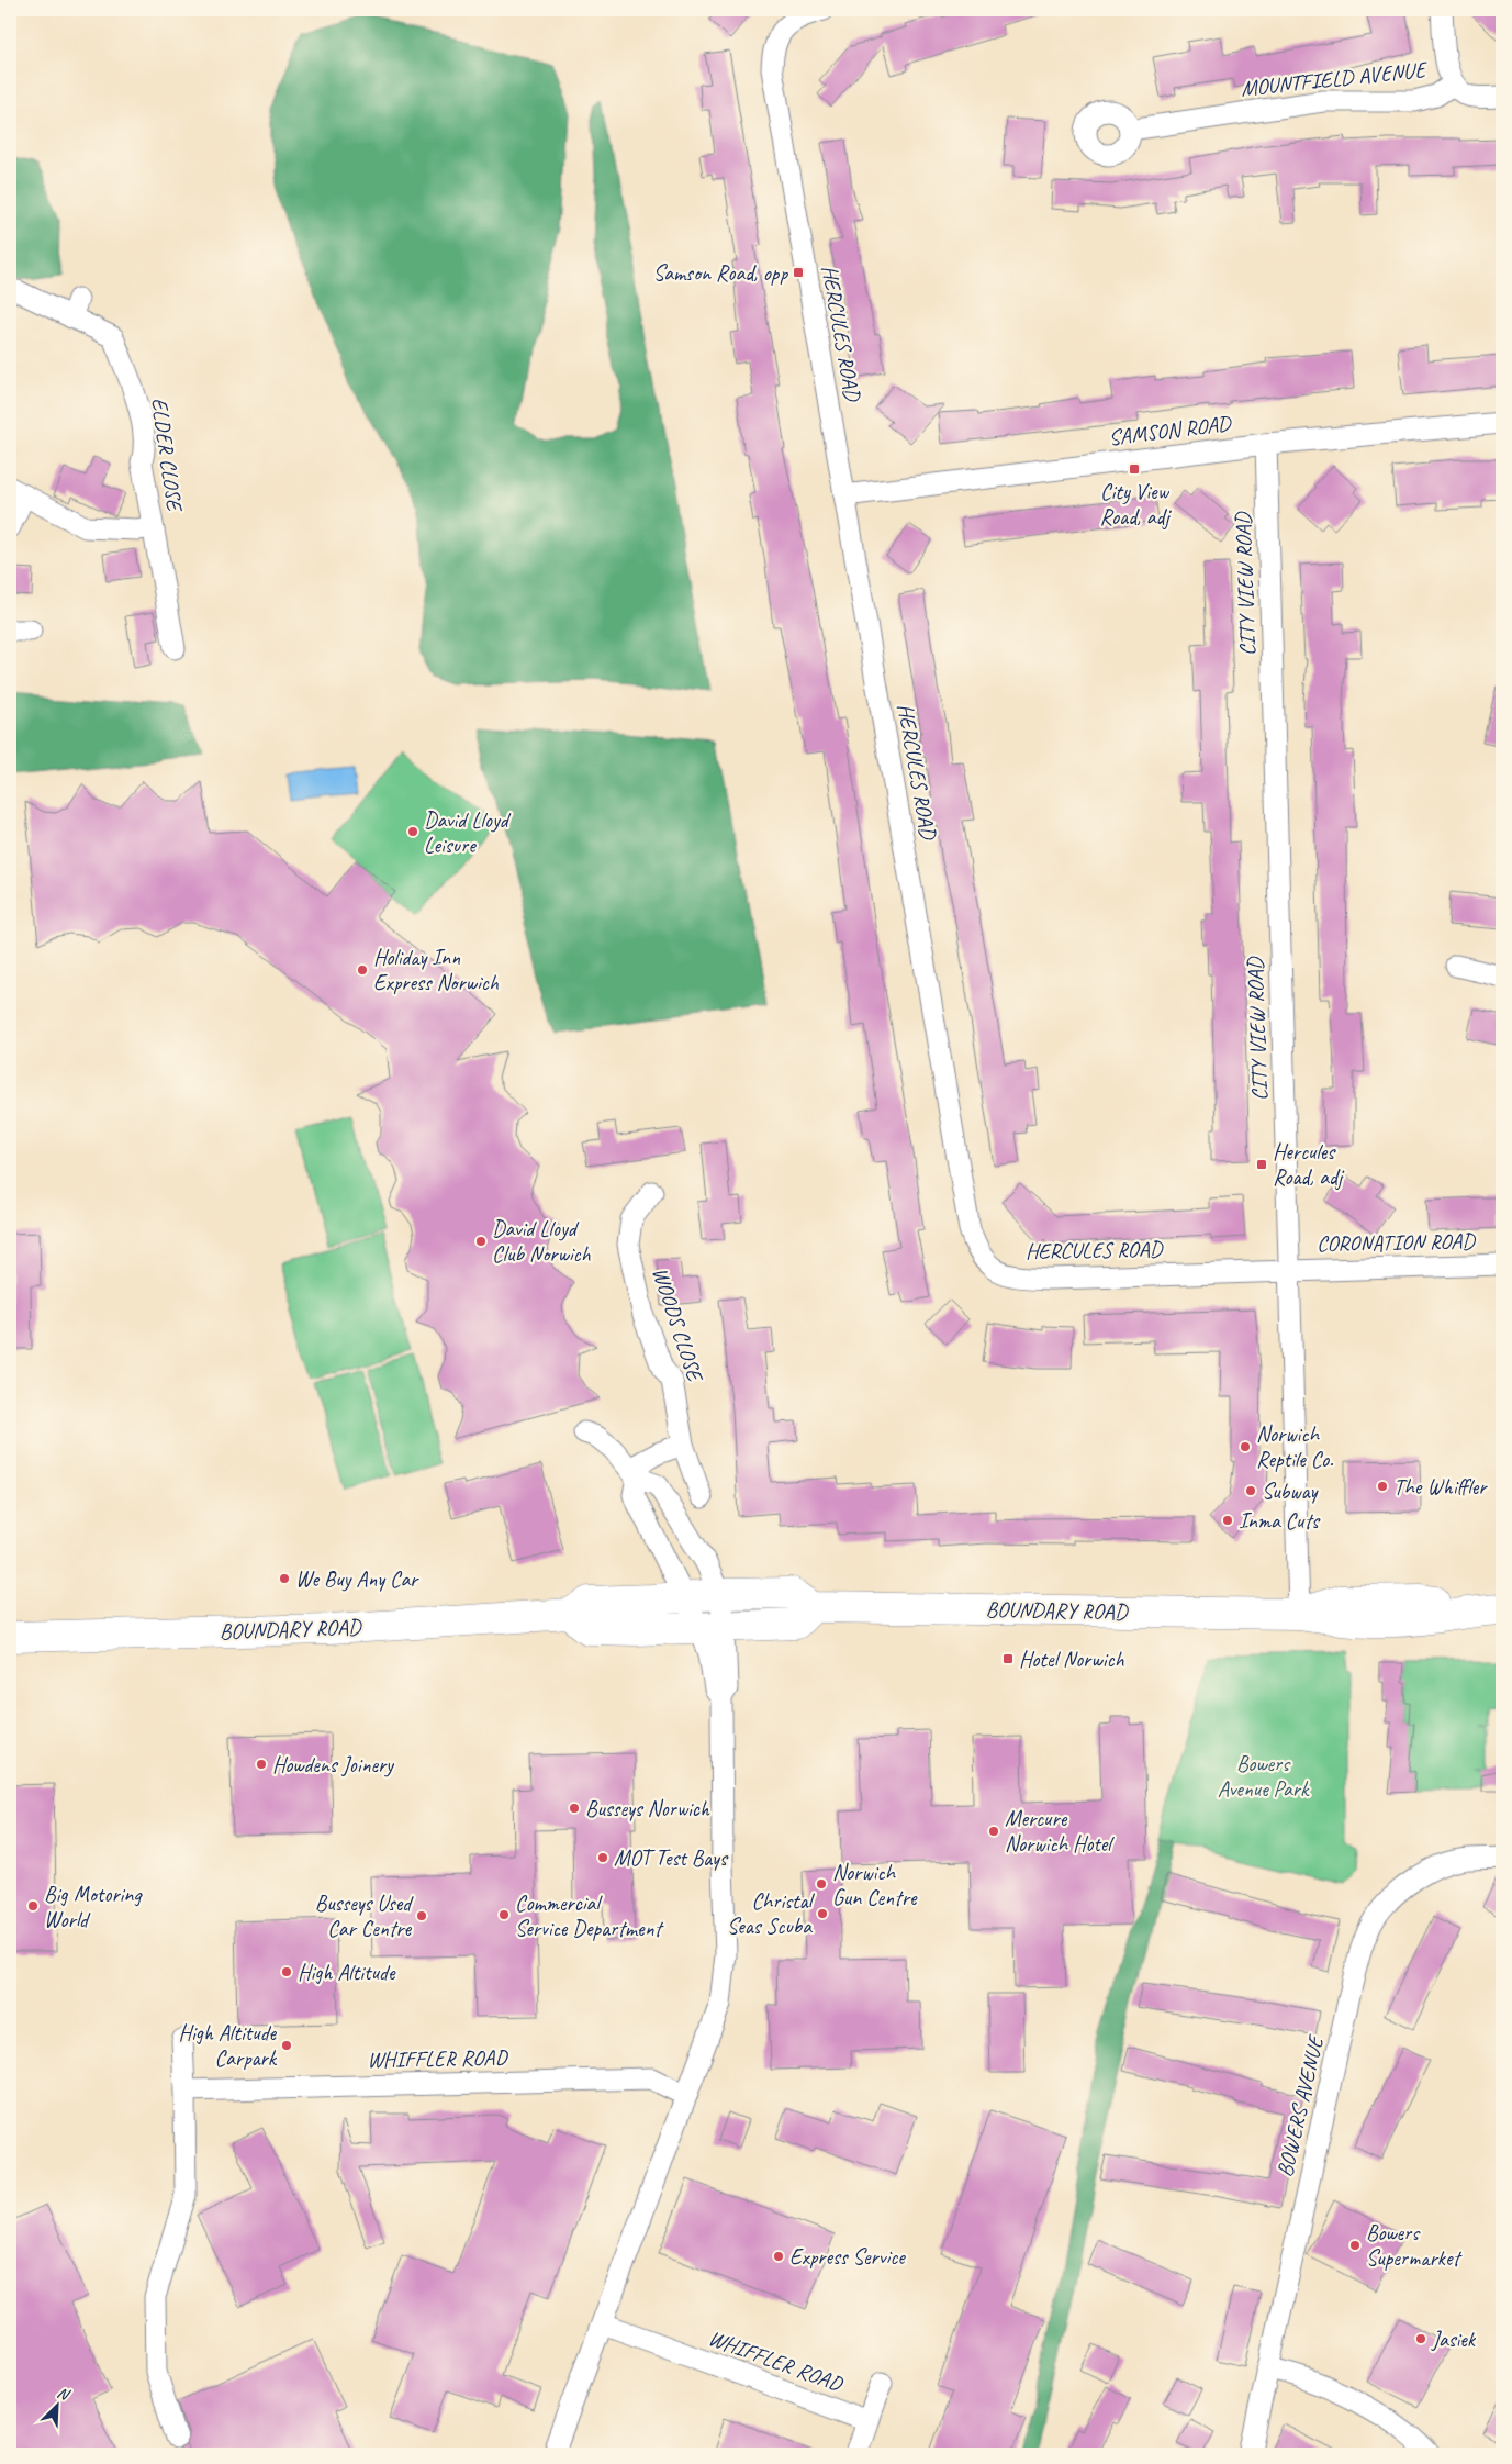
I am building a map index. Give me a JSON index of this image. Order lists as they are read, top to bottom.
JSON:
{
  "streets": {
    "highway": ["BOUNDARY ROAD"],
    "street": [
      "MOUNTFIELD AVENUE",
      "HERCULES ROAD",
      "SAMSON ROAD",
      "ELDER CLOSE",
      "CITY VIEW ROAD",
      "CORONATION ROAD",
      "WOODS CLOSE",
      "WHIFFLER ROAD",
      "BOWERS AVENUE"
    ]
  },
  "crossings": [
    ["HERCULES ROAD", "SAMSON ROAD"],
    ["HERCULES ROAD", "CITY VIEW ROAD"],
    ["HERCULES ROAD", "CORONATION ROAD"],
    ["SAMSON ROAD", "CITY VIEW ROAD"],
    ["CITY VIEW ROAD", "CORONATION ROAD"],
    ["CITY VIEW ROAD", "BOUNDARY ROAD"]
  ],
  "parks": ["Bowers Avenue Park"],
  "places": {
    "transit": [
      "Samson Road, opp",
      "City View Road, adj",
      "Hercules Road, adj",
      "Hotel Norwich"
    ],
    "other": [
      "David Lloyd Leisure",
      "Holiday Inn Express Norwich",
      "David Lloyd Club Norwich",
      "Norwich Reptile Co.",
      "The Whiffler",
      "Subway",
      "Inma Cuts",
      "We Buy Any Car",
      "Howdens Joinery",
      "Busseys Norwich",
      "Mercure Norwich Hotel",
      "MOT Test Bays",
      "Norwich Gun Centre",
      "Big Motoring World",
      "Christal Seas Scuba",
      "Commercial Service Department",
      "Busseys Used Car Centre",
      "High Altitude",
      "High Altitude Carpark",
      "Bowers Supermarket",
      "Express Service",
      "Jasiek"
    ]
  },
  "north": "top right"
}
